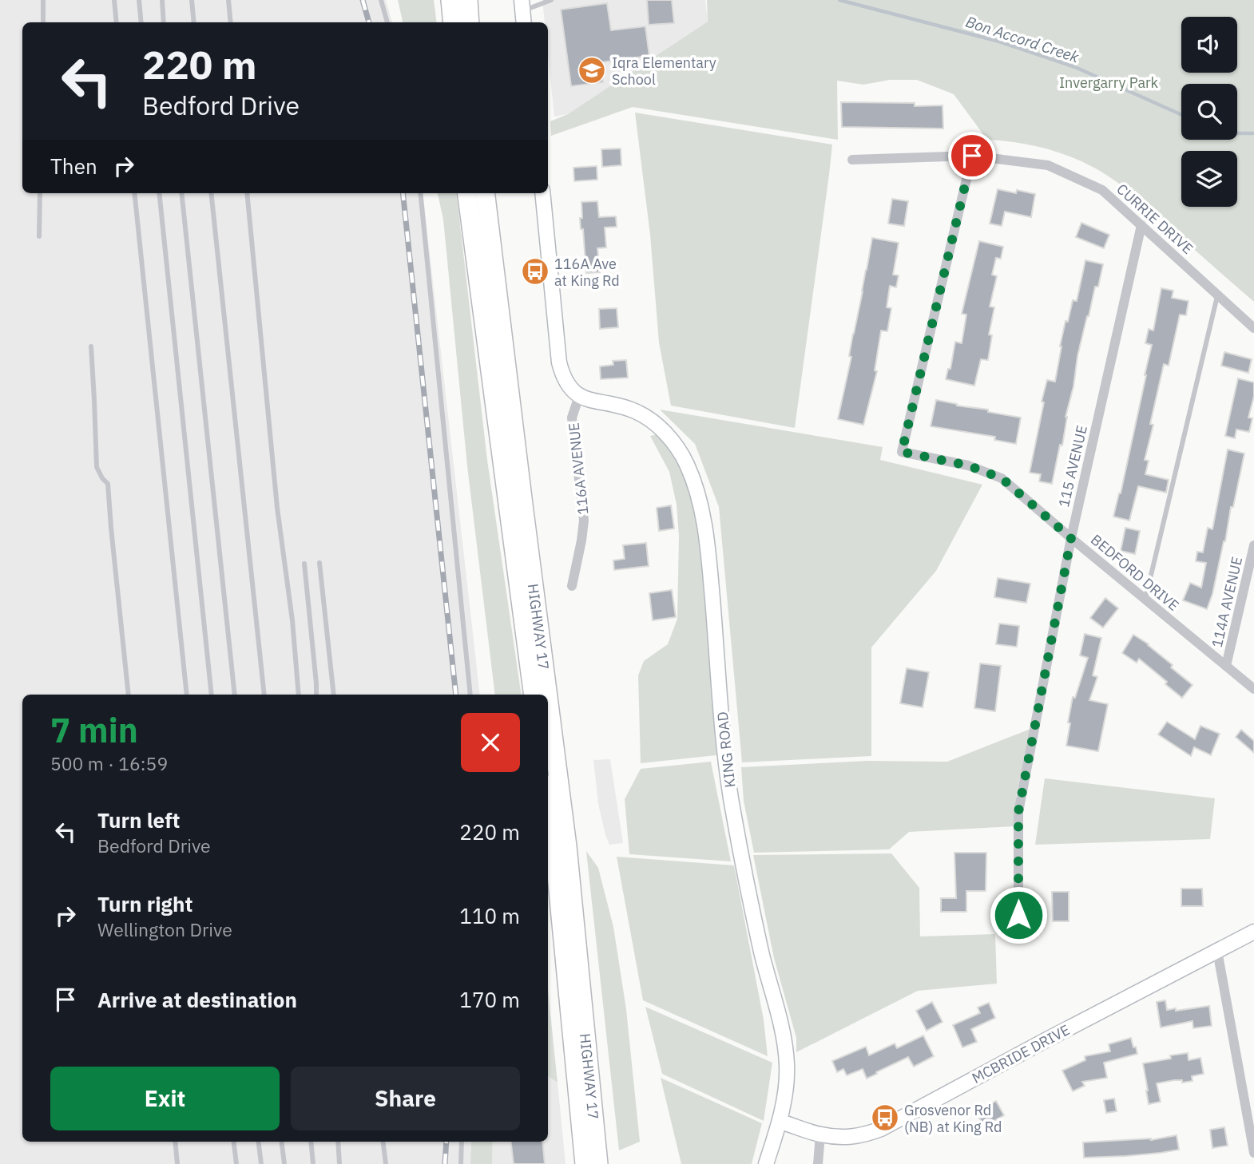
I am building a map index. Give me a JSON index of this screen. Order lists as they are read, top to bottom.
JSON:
{
  "streets": {
    "highway": ["HIGHWAY 17"],
    "street": [
      "CURRIE DRIVE",
      "115 AVENUE",
      "116A AVENUE",
      "BEDFORD DRIVE",
      "114A AVENUE",
      "KING ROAD",
      "MCBRIDE DRIVE"
    ]
  },
  "crossings": [
    ["CURRIE DRIVE", "115 AVENUE"],
    ["CURRIE DRIVE", "BEDFORD DRIVE"],
    ["115 AVENUE", "BEDFORD DRIVE"],
    ["116A AVENUE", "KING ROAD"],
    ["BEDFORD DRIVE", "114A AVENUE"],
    ["KING ROAD", "MCBRIDE DRIVE"]
  ],
  "water": ["Bon Accord Creek"],
  "parks": ["Invergarry Park"],
  "places": {
    "school or university": ["Iqra Elementary School"],
    "bus stop": ["116A Ave at King Rd", "Grosvenor Rd (NB) at King Rd"]
  },
  "page": {
    "turn": ["220 m", "Bedford Drive"],
    "then": "Then",
    "heading": ["7 min", "500 m · 16:59"],
    "list": [
      {
        "name": "Turn left",
        "note": "Bedford Drive",
        "value": "220 m"
      },
      {
        "name": "Turn right",
        "note": "Wellington Drive",
        "value": "110 m"
      },
      {
        "name": "Arrive at destination",
        "value": "170 m"
      }
    ],
    "buttons": ["Exit", "Share"]
  }
}
